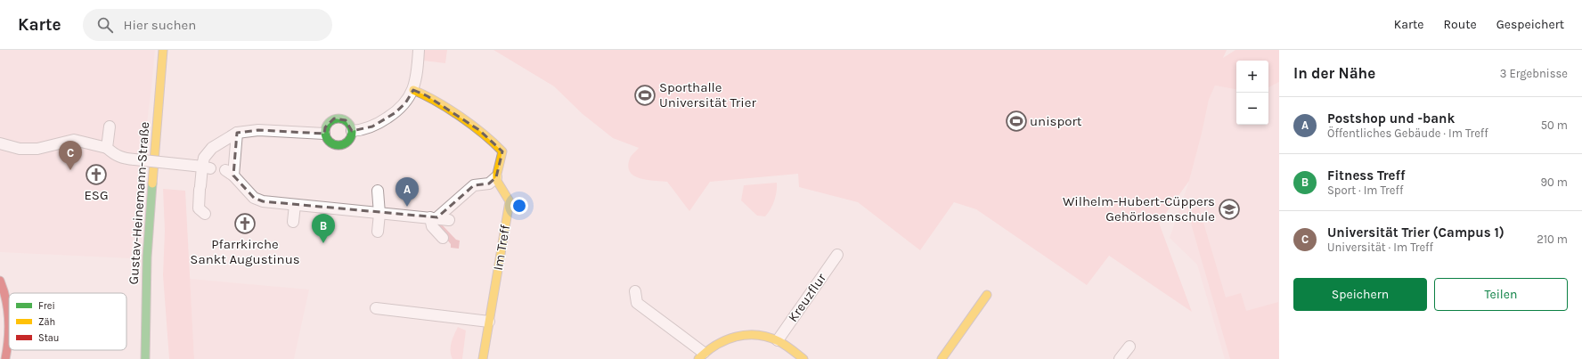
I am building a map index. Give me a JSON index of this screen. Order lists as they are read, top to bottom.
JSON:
{
  "streets": {
    "street": ["Gustav-Heinemann-Straße", "Im Treff", "Kreuzflur"]
  },
  "places": {
    "sports": ["Sporthalle Universität Trier", "unisport"],
    "church": ["ESG", "Pfarrkirche Sankt Augustinus"],
    "school or university": ["Wilhelm-Hubert-Cüppers Gehörlosenschule"]
  },
  "legend": ["Frei", "Zäh", "Stau"],
  "page": {
    "header": "Karte",
    "search": "Hier suchen",
    "nav": ["Karte", "Route", "Gespeichert"],
    "heading": ["In der Nähe", "3 Ergebnisse"],
    "map_buttons": ["+", "−"],
    "list": [
      {
        "mark": "A",
        "name": "Postshop und -bank",
        "note": "Öffentliches Gebäude · Im Treff",
        "value": "50 m"
      },
      {
        "mark": "B",
        "name": "Fitness Treff",
        "note": "Sport · Im Treff",
        "value": "90 m"
      },
      {
        "mark": "C",
        "name": "Universität Trier (Campus 1)",
        "note": "Universität · Im Treff",
        "value": "210 m"
      }
    ],
    "pins": ["C", "A", "B"],
    "buttons": ["Speichern", "Teilen"]
  }
}
